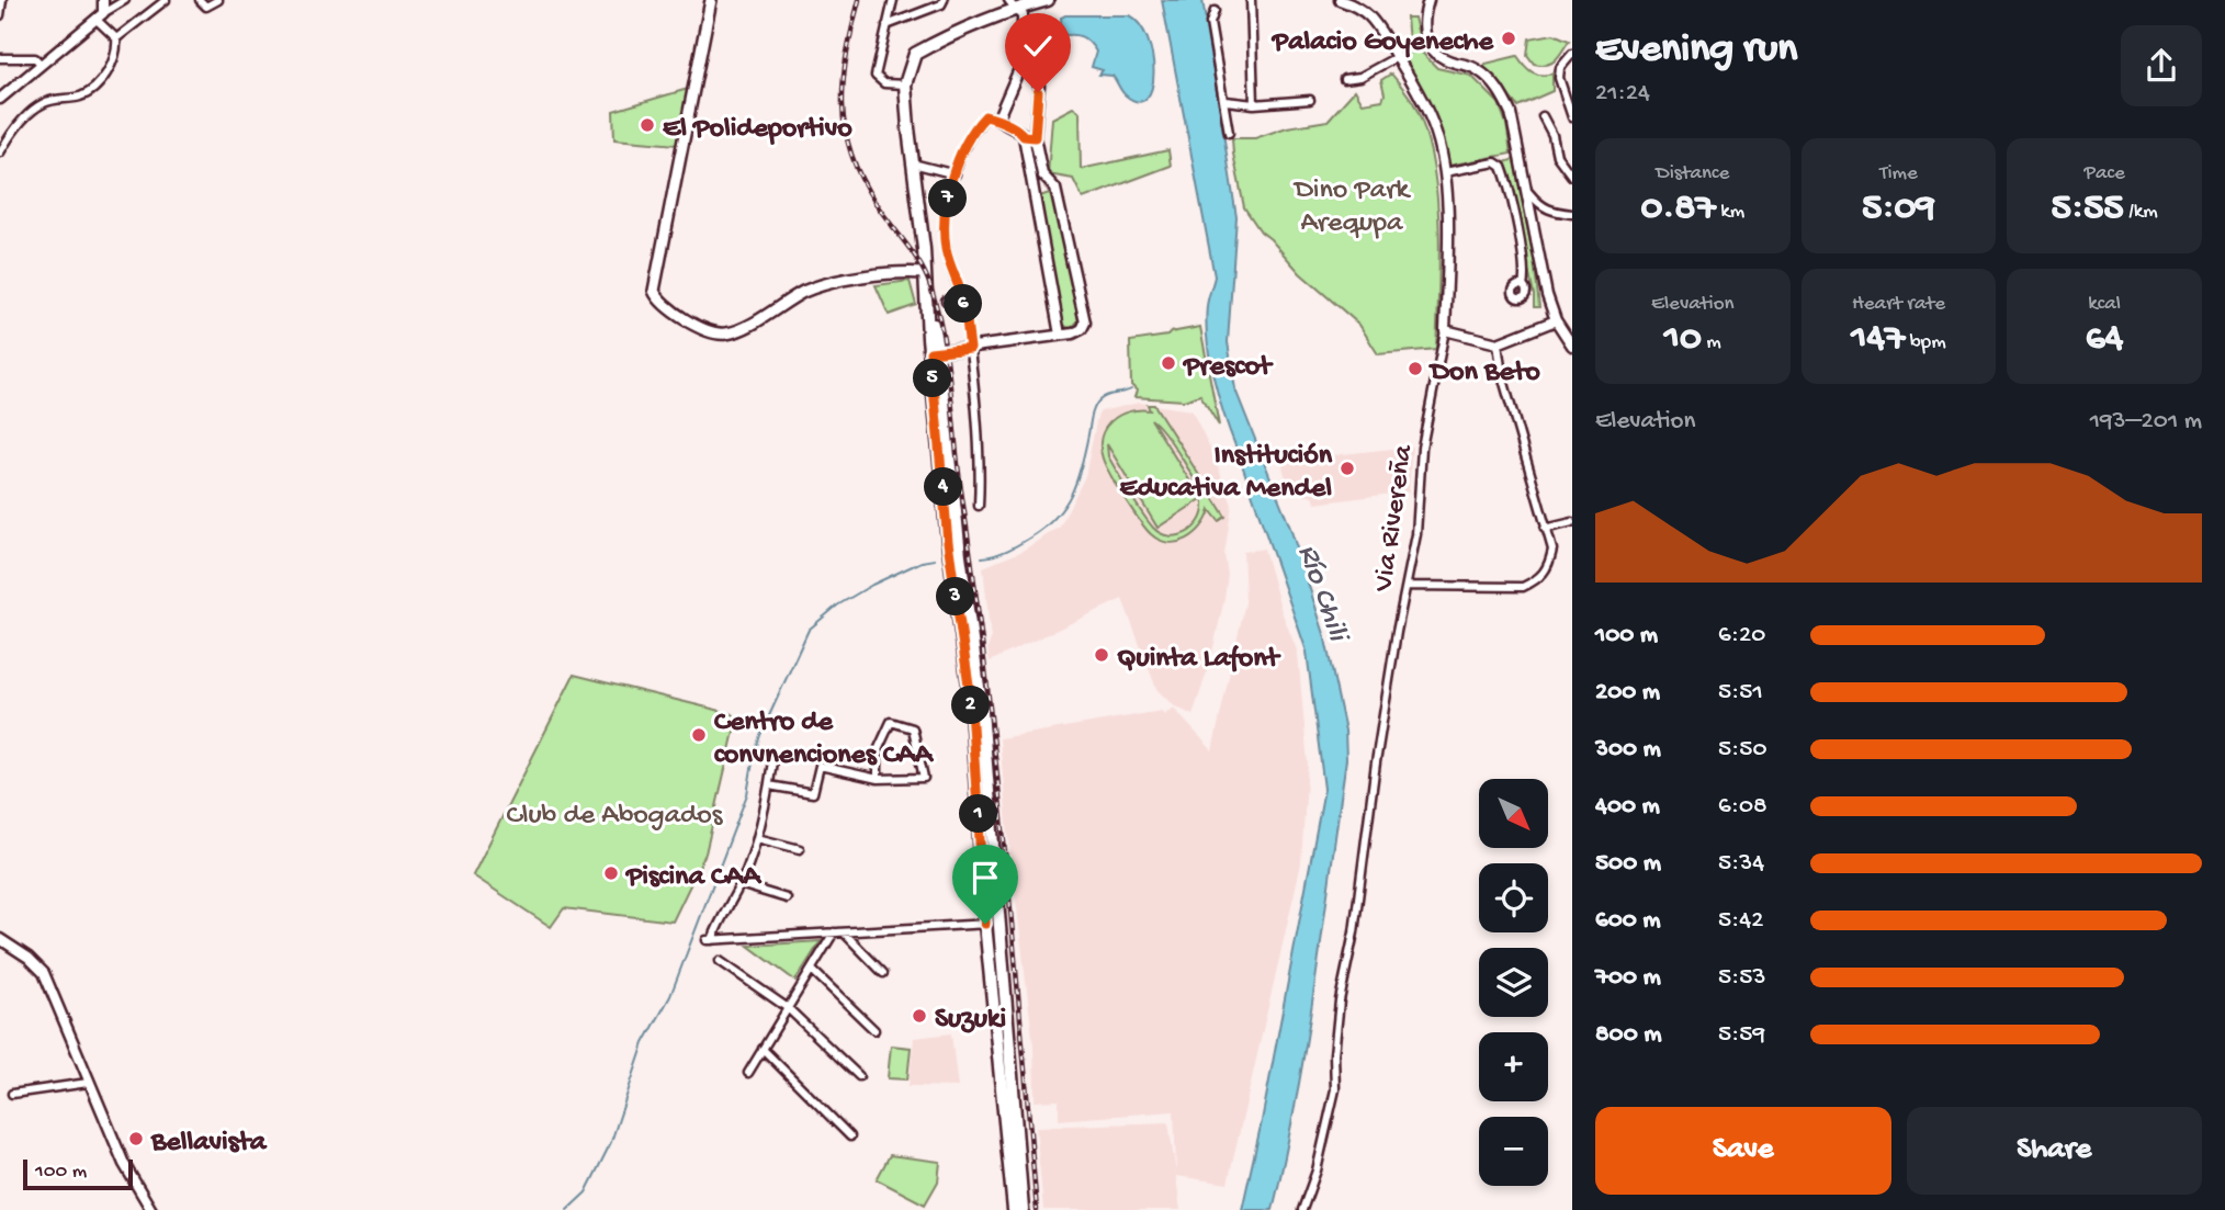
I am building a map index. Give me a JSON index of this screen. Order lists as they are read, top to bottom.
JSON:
{
  "streets": {
    "street": ["Via Rivereña"]
  },
  "water": ["Río Chili"],
  "parks": ["Dino Park Arequpa", "Club de Abogados"],
  "places": [
    "Palacio Goyeneche",
    "El Polideportivo",
    "Prescot",
    "Don Beto",
    "Institución Educativa Mendel",
    "Quinta Lafont",
    "Centro de convnenciones CAA",
    "Piscina CAA",
    "Suzuki",
    "Bellavista"
  ],
  "scale_bar": "100 m",
  "north": "bottom right",
  "page": {
    "heading": ["Evening run", "21:24"],
    "stats": [
      ["Distance", "0.87 km"],
      ["Time", "5:09"],
      ["Pace", "5:55 /km"],
      ["Elevation", "10 m"],
      ["Heart rate", "147 bpm"],
      ["kcal", "64"]
    ],
    "pins": [
      "7",
      "6",
      "5",
      "4",
      "3",
      "2",
      "1"
    ],
    "chart": ["Elevation", "193–201 m"],
    "list": [
      {
        "name": "100 m",
        "note": "6:20"
      },
      {
        "name": "200 m",
        "note": "5:51"
      },
      {
        "name": "300 m",
        "note": "5:50"
      },
      {
        "name": "400 m",
        "note": "6:08"
      },
      {
        "name": "500 m",
        "note": "5:34"
      },
      {
        "name": "600 m",
        "note": "5:42"
      },
      {
        "name": "700 m",
        "note": "5:53"
      },
      {
        "name": "800 m",
        "note": "5:59"
      }
    ],
    "map_buttons": ["+", "−"],
    "buttons": ["Save", "Share"],
    "scale": "100 m"
  }
}
